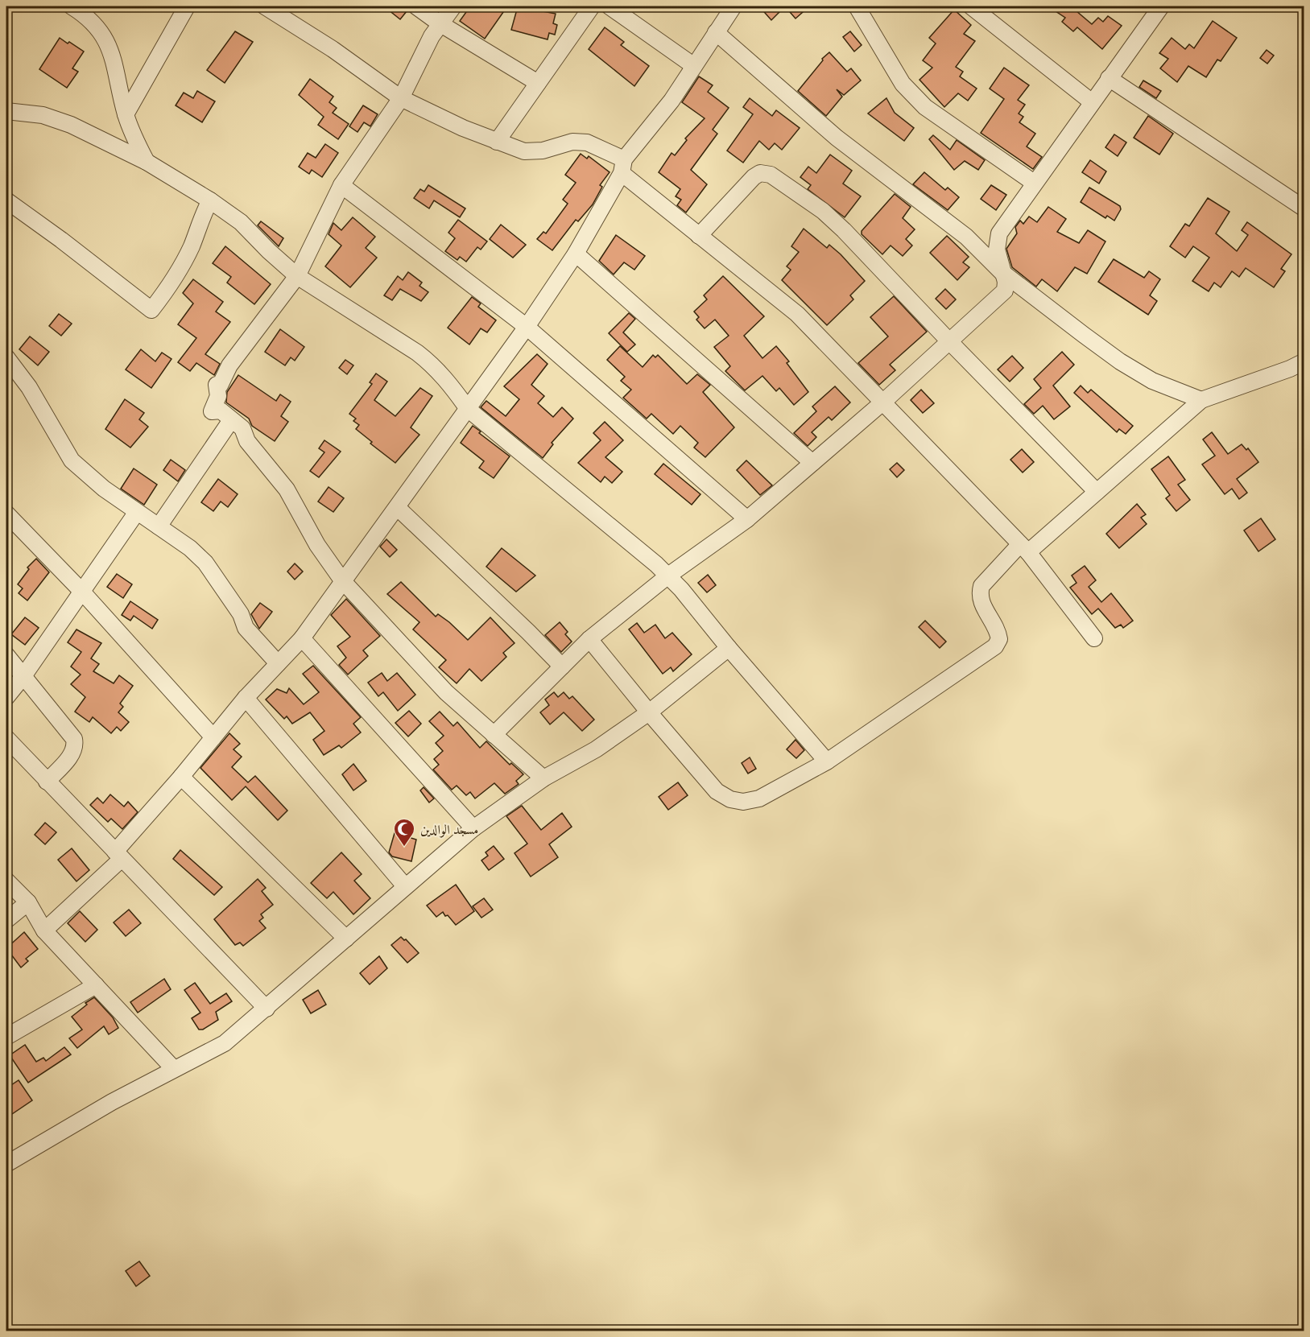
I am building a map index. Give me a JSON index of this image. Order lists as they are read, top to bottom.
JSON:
{
  "places": {
    "mosque": ["مسجد الوالدين"]
  }
}
